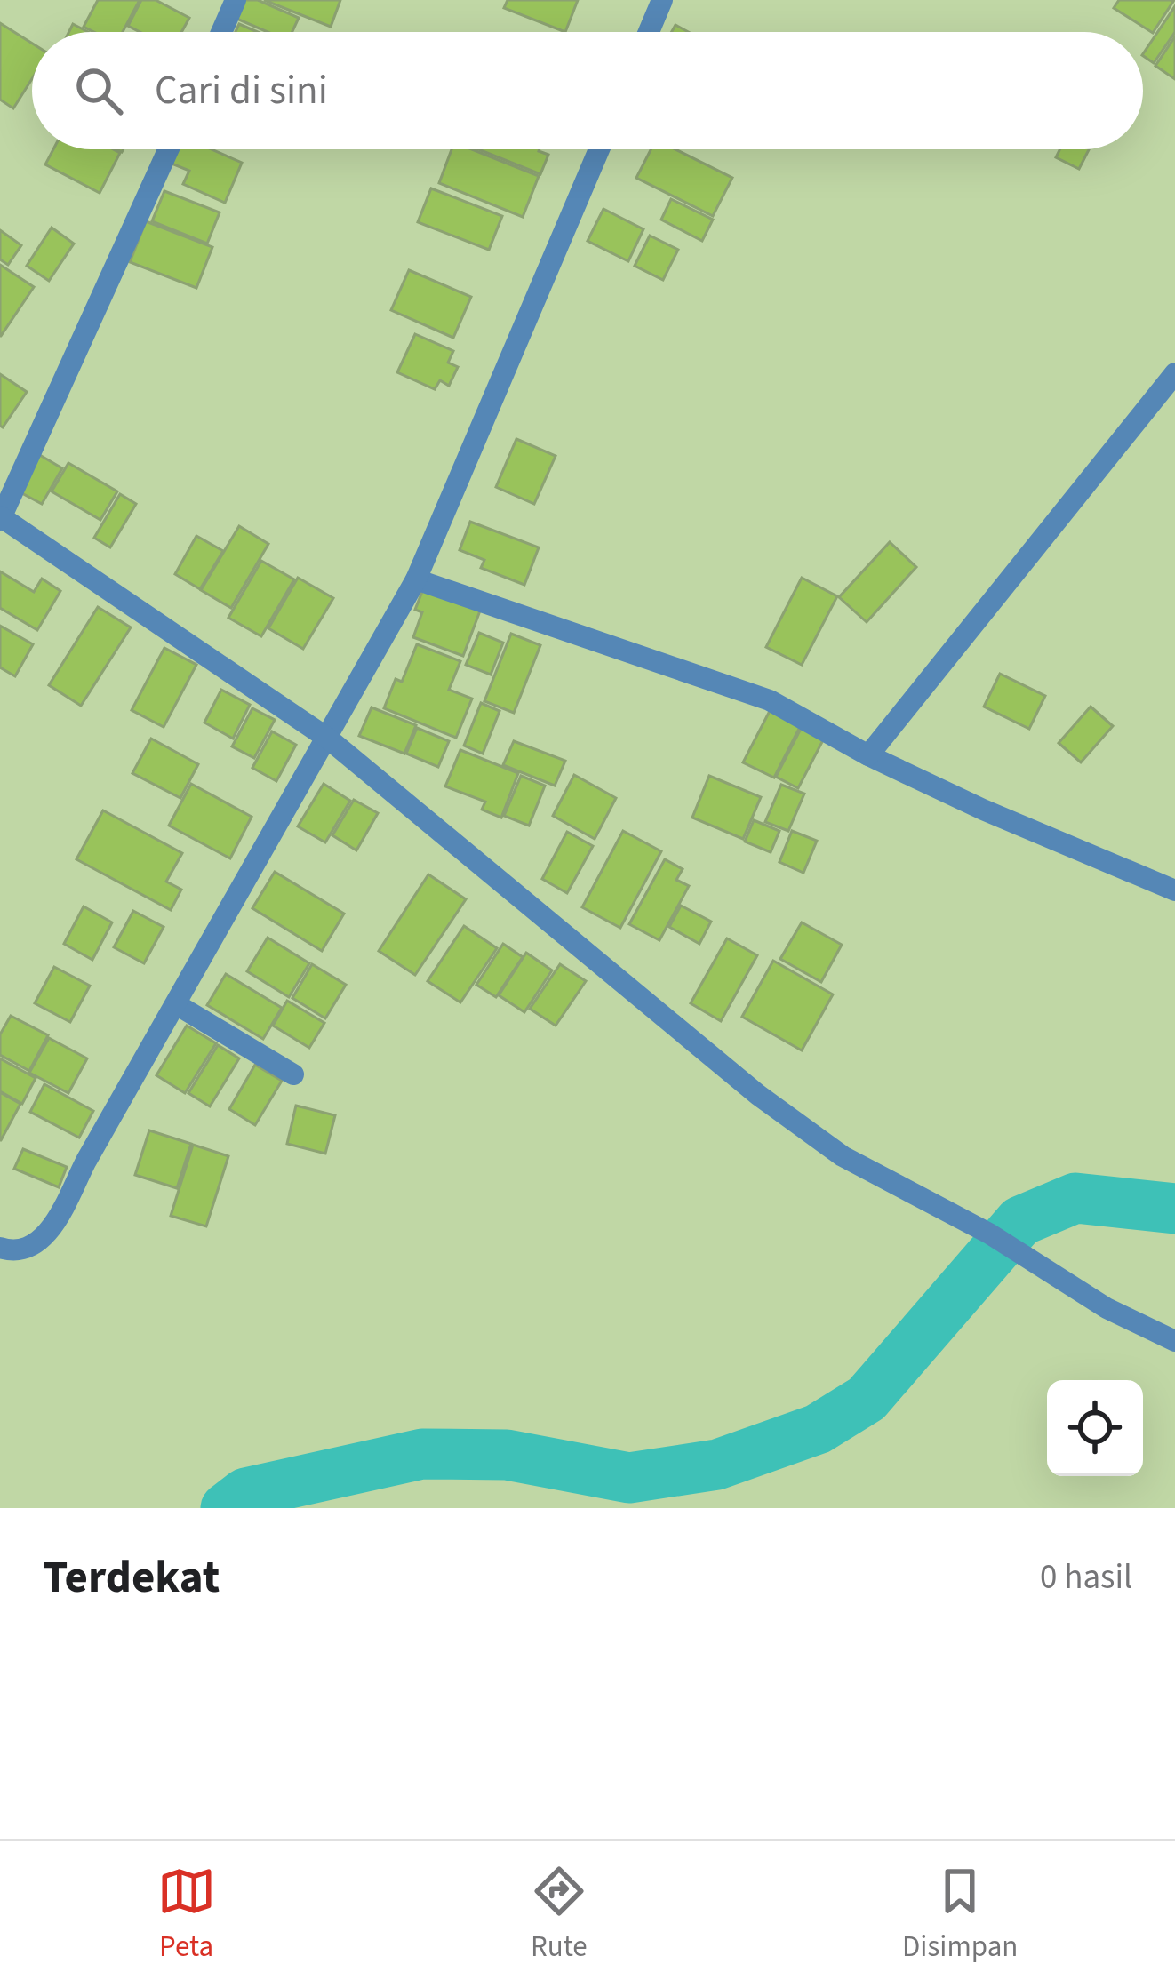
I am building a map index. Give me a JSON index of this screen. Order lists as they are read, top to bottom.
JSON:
{
  "page": {
    "search": "Cari di sini",
    "heading": ["Terdekat", "0 hasil"],
    "nav": ["Peta", "Rute", "Disimpan"]
  }
}
